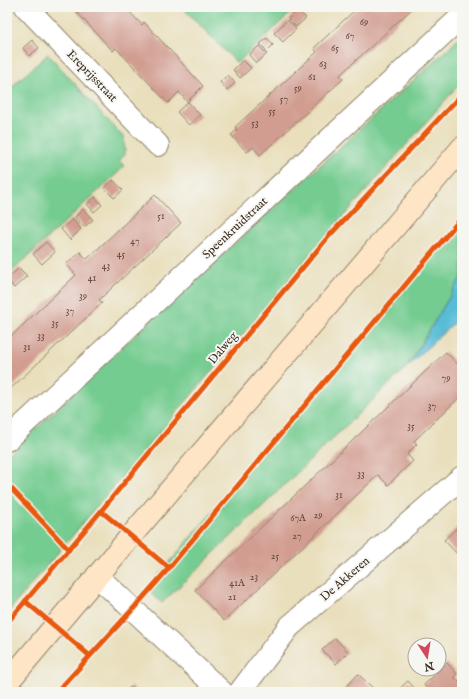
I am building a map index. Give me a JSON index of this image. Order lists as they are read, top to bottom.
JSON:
{
  "streets": {
    "street": ["Ereprijsstraat", "Speenkruidstraat", "De Akkeren"],
    "cycle path": ["Dalweg"]
  },
  "house_numbers": [
    "69",
    "67",
    "65",
    "63",
    "61",
    "59",
    "57",
    "55",
    "53",
    "51",
    "47",
    "45",
    "43",
    "41",
    "39",
    "37",
    "35",
    "33",
    "31",
    "79",
    "37",
    "35",
    "33",
    "31",
    "29",
    "67A",
    "27",
    "25",
    "23",
    "41A",
    "21"
  ],
  "north": "bottom"
}
